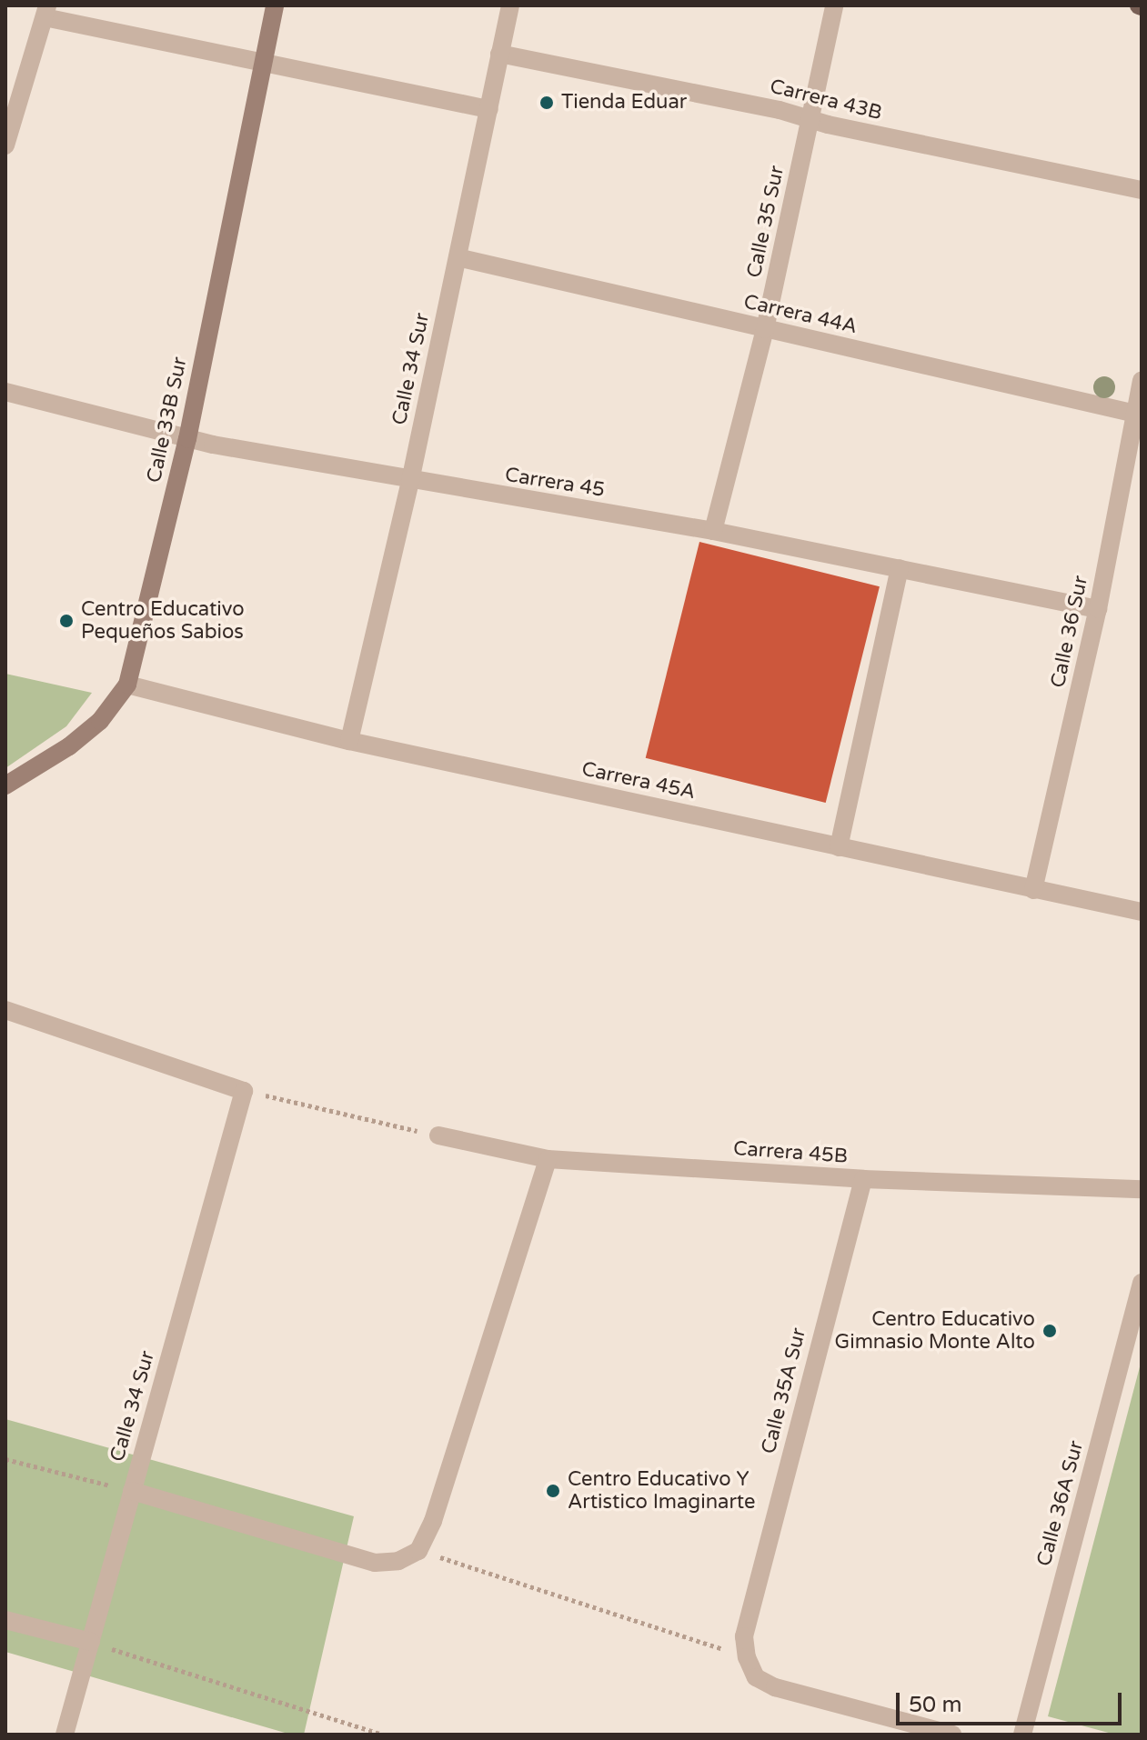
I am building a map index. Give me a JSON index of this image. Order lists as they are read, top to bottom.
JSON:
{
  "streets": {
    "street": [
      "Carrera 43B",
      "Calle 35 Sur",
      "Carrera 44A",
      "Calle 34 Sur",
      "Calle 33B Sur",
      "Carrera 45",
      "Calle 36 Sur",
      "Carrera 45A",
      "Carrera 45B",
      "Calle 35A Sur",
      "Calle 36A Sur"
    ]
  },
  "crossings": [
    ["Carrera 43B", "Calle 35 Sur"],
    ["Carrera 43B", "Calle 34 Sur"],
    ["Calle 35 Sur", "Carrera 44A"],
    ["Calle 35 Sur", "Carrera 45"],
    ["Carrera 44A", "Calle 34 Sur"],
    ["Carrera 44A", "Calle 36 Sur"],
    ["Calle 34 Sur", "Carrera 45"],
    ["Calle 34 Sur", "Carrera 45A"],
    ["Calle 33B Sur", "Carrera 45"],
    ["Calle 33B Sur", "Carrera 45A"],
    ["Carrera 45", "Calle 36 Sur"],
    ["Calle 36 Sur", "Carrera 45A"],
    ["Carrera 45B", "Calle 35A Sur"]
  ],
  "places": [
    "Tienda Eduar",
    "Centro Educativo Pequeños Sabios",
    "Centro Educativo Gimnasio Monte Alto",
    "Centro Educativo Y Artistico Imaginarte"
  ],
  "scale_bar": "50 m"
}
